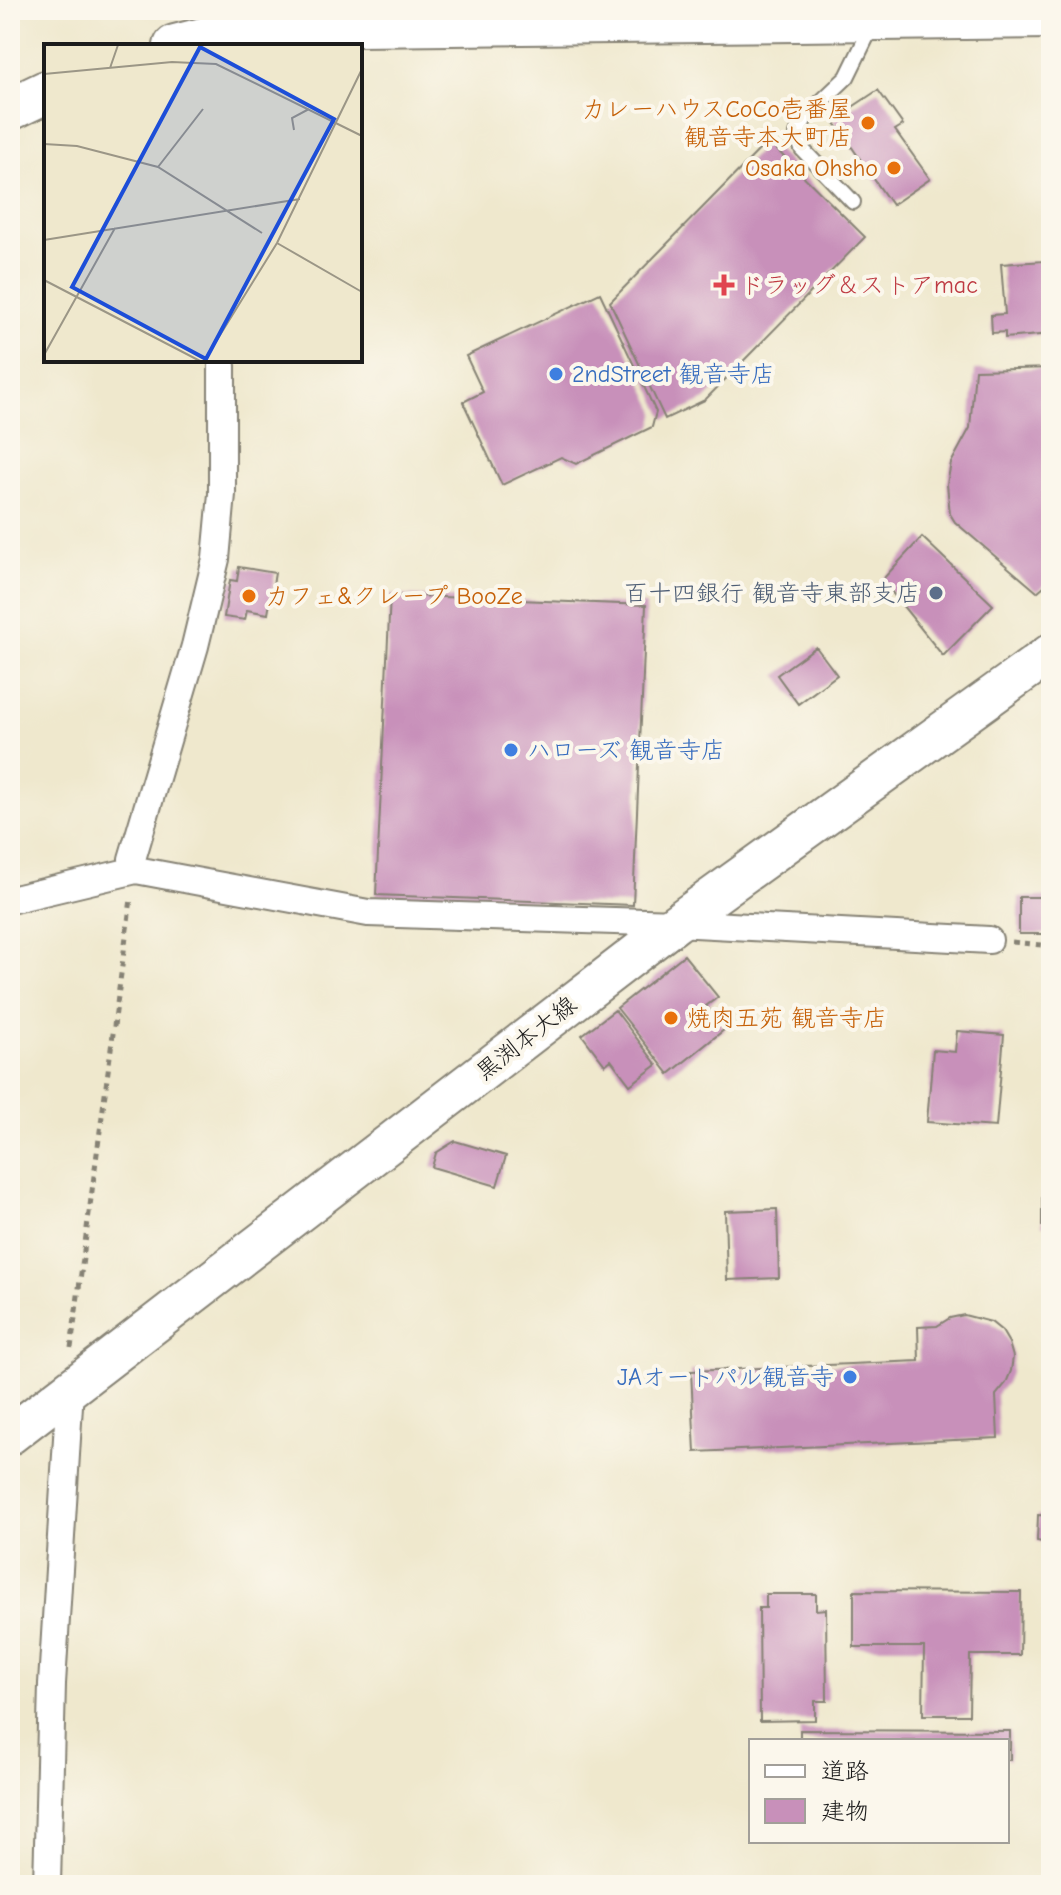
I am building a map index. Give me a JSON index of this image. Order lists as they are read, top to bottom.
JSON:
{
  "streets": {
    "main road": ["黒渕本大線"]
  },
  "places": {
    "other": [
      "カレーハウスCoCo壱番屋 観音寺本大町店",
      "Osaka Ohsho",
      "2ndStreet 観音寺店",
      "百十四銀行 観音寺東部支店",
      "カフェ&クレープ BooZe",
      "ハローズ 観音寺店",
      "焼肉五苑 観音寺店",
      "JAオートパル観音寺"
    ],
    "health": ["ドラッグ＆ストアmac"]
  },
  "legend": ["道路", "建物"]
}
